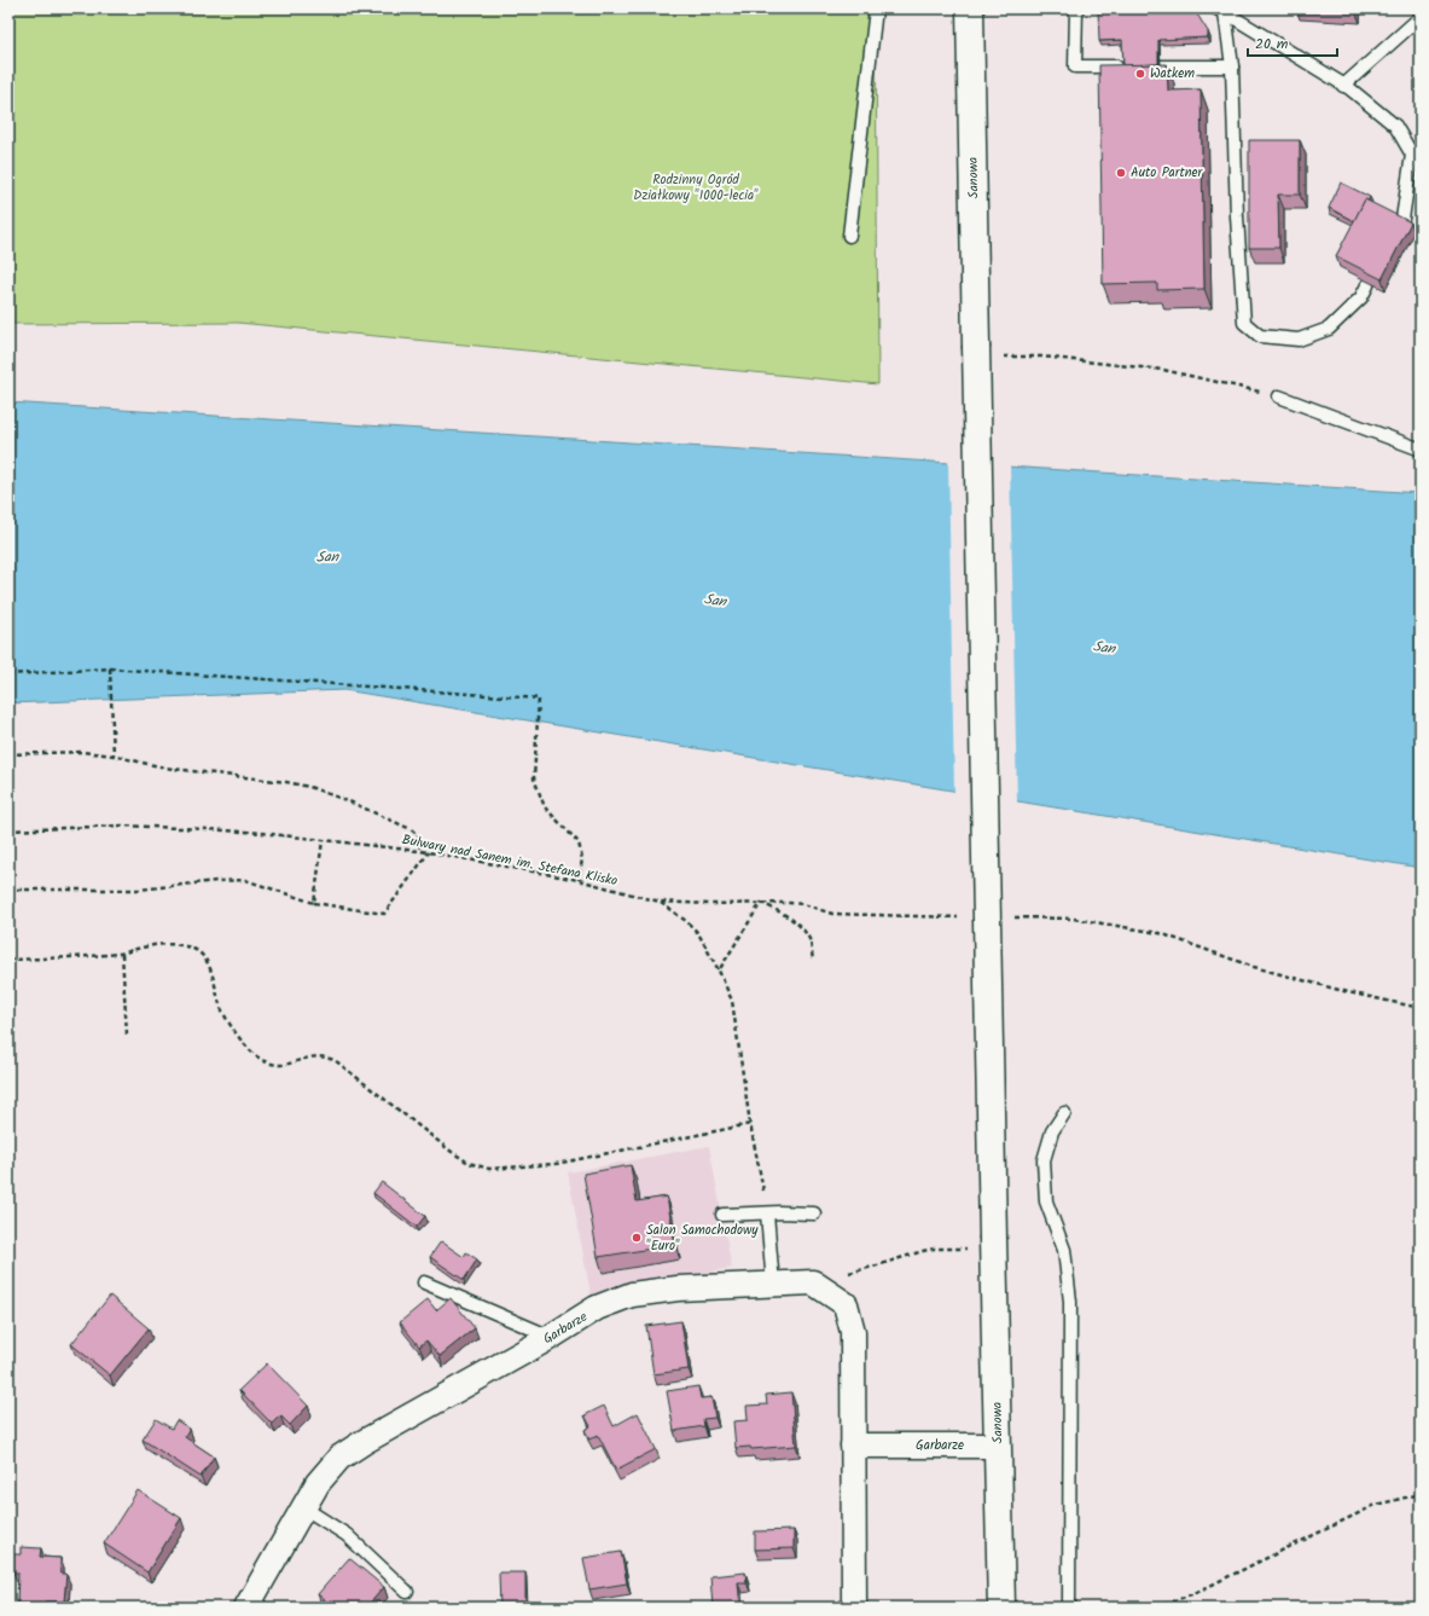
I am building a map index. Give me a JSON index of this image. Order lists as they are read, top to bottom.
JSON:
{
  "streets": {
    "main road": ["Sanowa"],
    "street": ["Garbarze"],
    "path": ["Bulwary nad Sanem im. Stefana Klisko"]
  },
  "crossings": [
    ["Sanowa", "Garbarze"]
  ],
  "water": ["San"],
  "parks": ["Rodzinny Ogród Działkowy \"1000-lecia\""],
  "places": ["Watkem", "Auto Partner", "Salon Samochodowy \"Euro\""],
  "scale_bar": "20 m"
}
